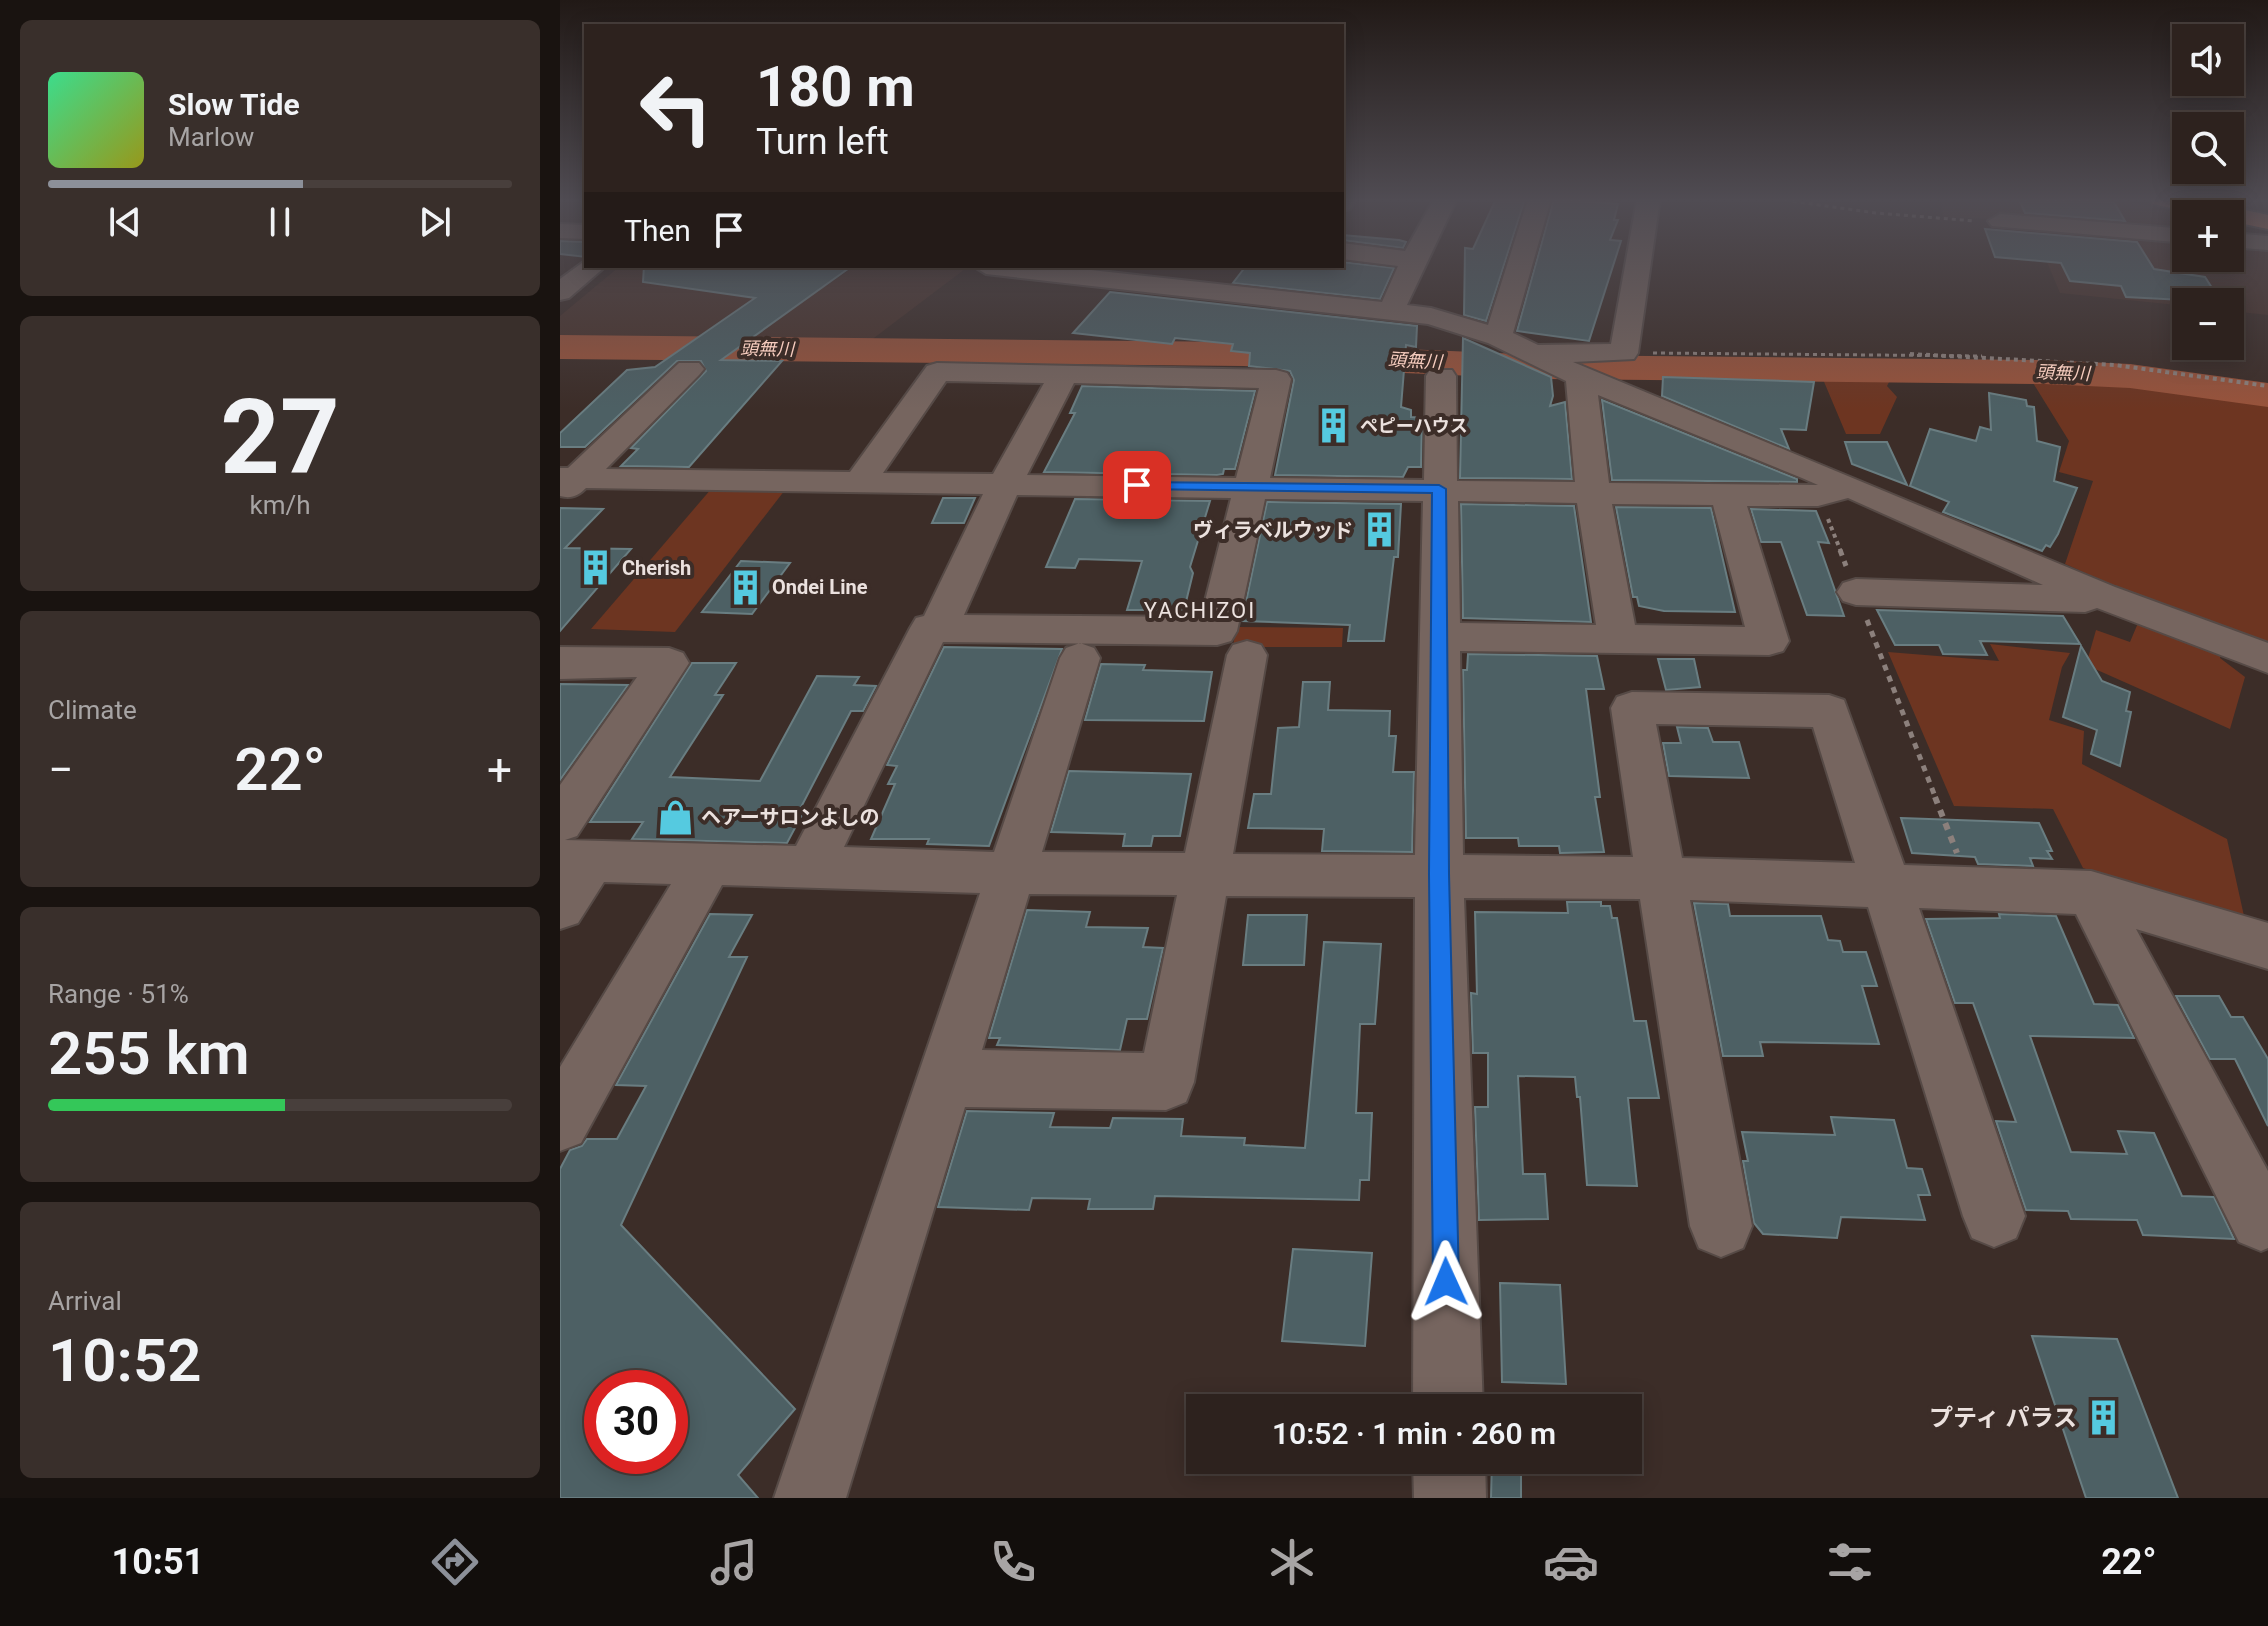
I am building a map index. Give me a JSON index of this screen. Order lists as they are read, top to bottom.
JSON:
{
  "districts": ["YACHIZOI"],
  "water": ["頭無川"],
  "places": {
    "building": [
      "ペピーハウス",
      "ヴィラベルウッド",
      "Cherish",
      "Ondei Line",
      "プティ パラス"
    ],
    "shop": ["ヘアーサロンよしの"]
  },
  "page": {
    "map_buttons": ["+", "−"],
    "turn": ["180 m", "Turn left"],
    "song": ["Slow Tide", "Marlow"],
    "then": "Then",
    "tile": [
      ["27", "km/h"],
      "Climate",
      ["Range · 51%", "255 km"],
      ["Arrival", "10:52"]
    ],
    "heat": ["−", "22°", "+"],
    "limit": "30",
    "trip": "10:52 · 1 min · 260 m",
    "tabs": ["10:51", "22°"]
  }
}
